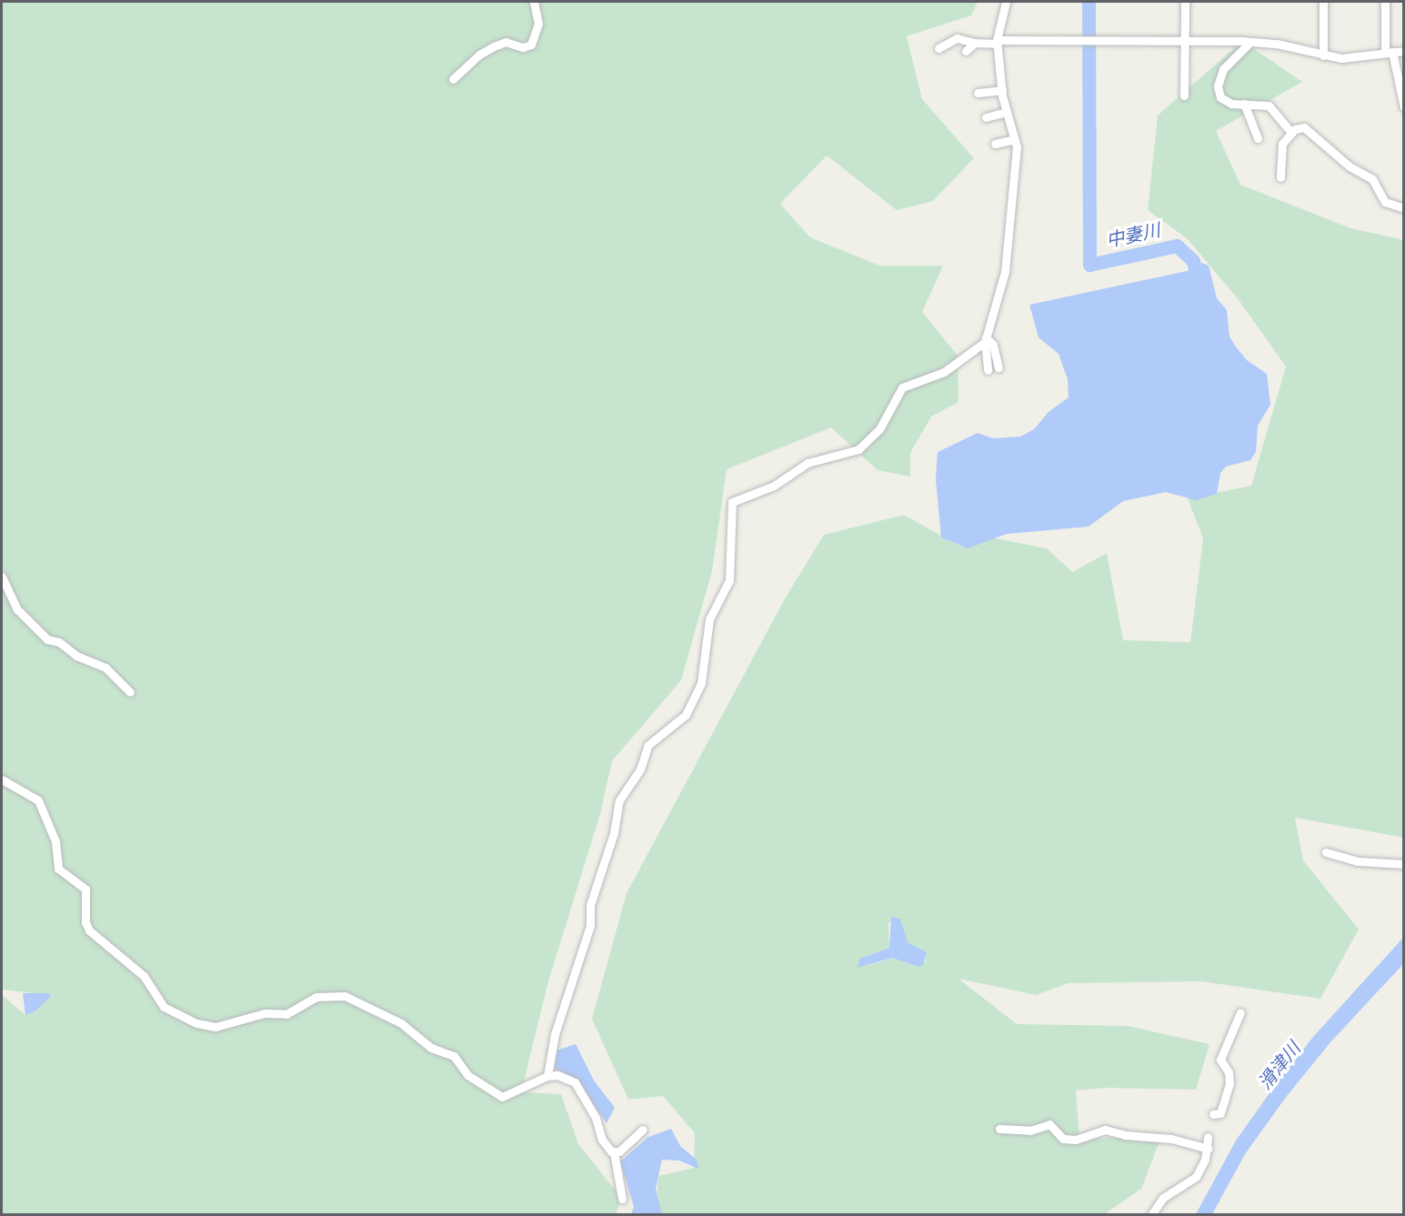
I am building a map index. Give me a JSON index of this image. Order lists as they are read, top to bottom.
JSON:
{
  "water": ["中妻川", "滑津川"]
}
